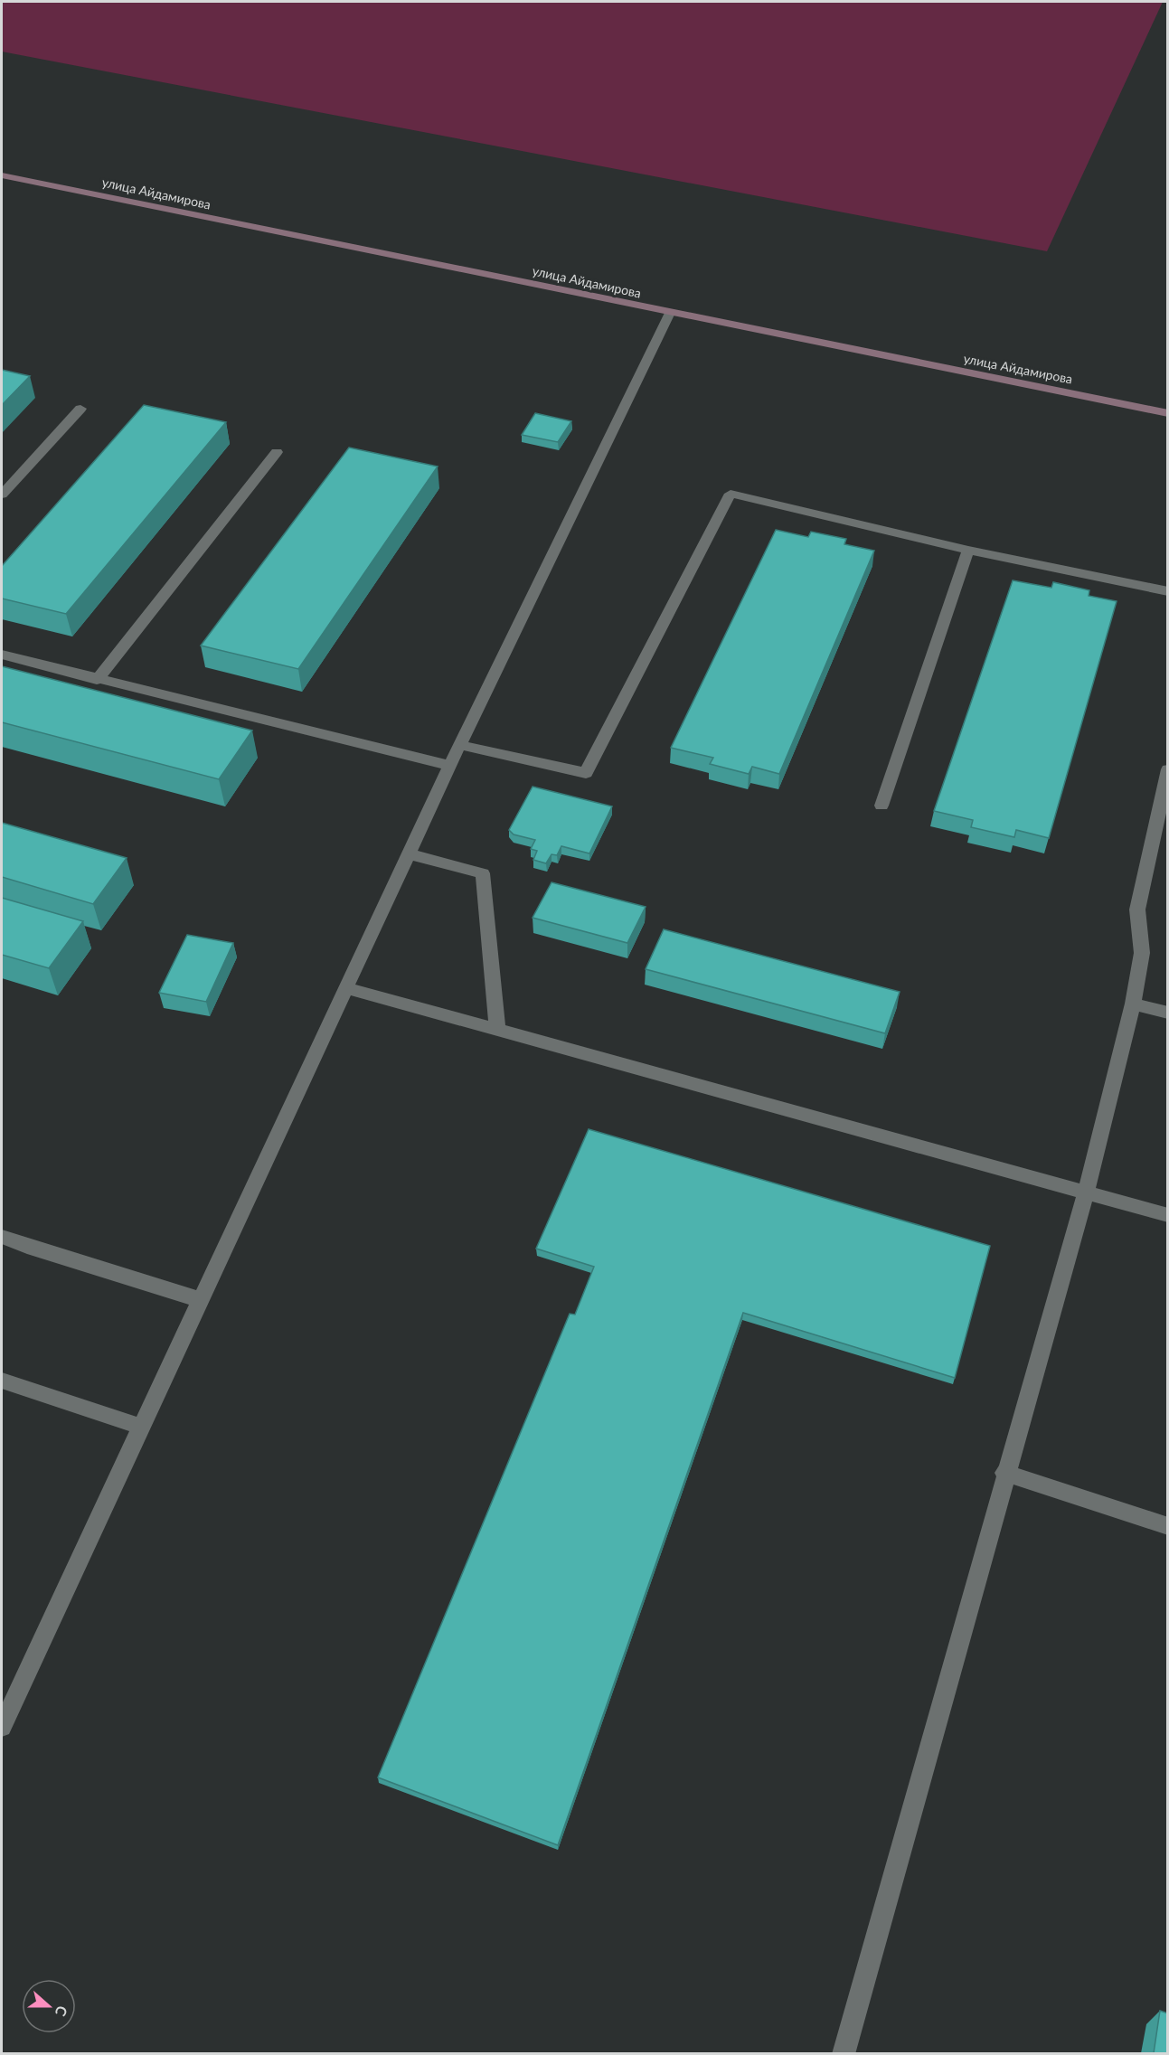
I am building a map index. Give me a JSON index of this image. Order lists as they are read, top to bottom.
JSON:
{
  "streets": {
    "main road": ["улица Айдамирова"]
  },
  "north": "right"
}
